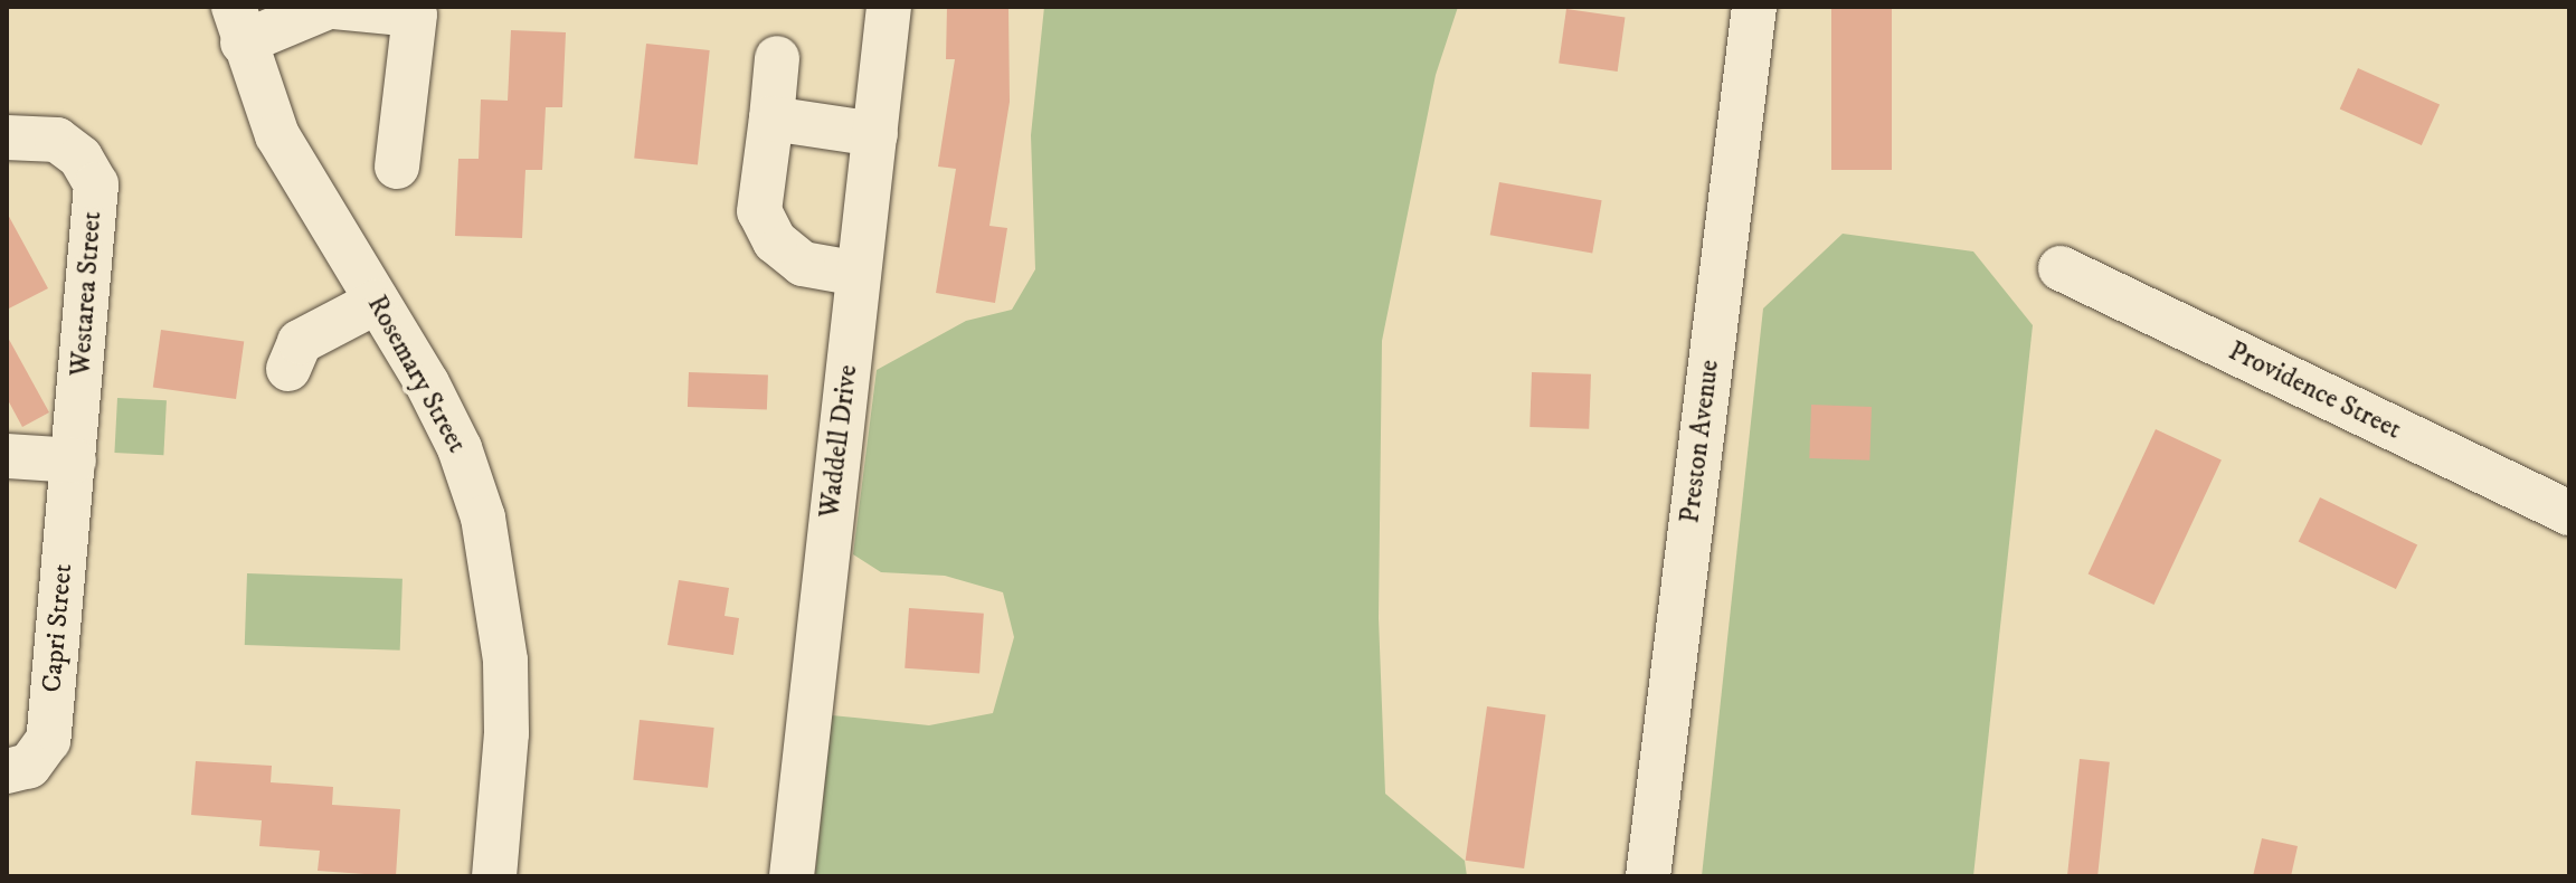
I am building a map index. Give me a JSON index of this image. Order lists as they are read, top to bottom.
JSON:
{
  "streets": {
    "street": [
      "Westarea Street",
      "Rosemary Street",
      "Providence Street",
      "Waddell Drive",
      "Preston Avenue",
      "Capri Street"
    ]
  },
  "crossings": [
    ["Westarea Street", "Capri Street"]
  ]
}
